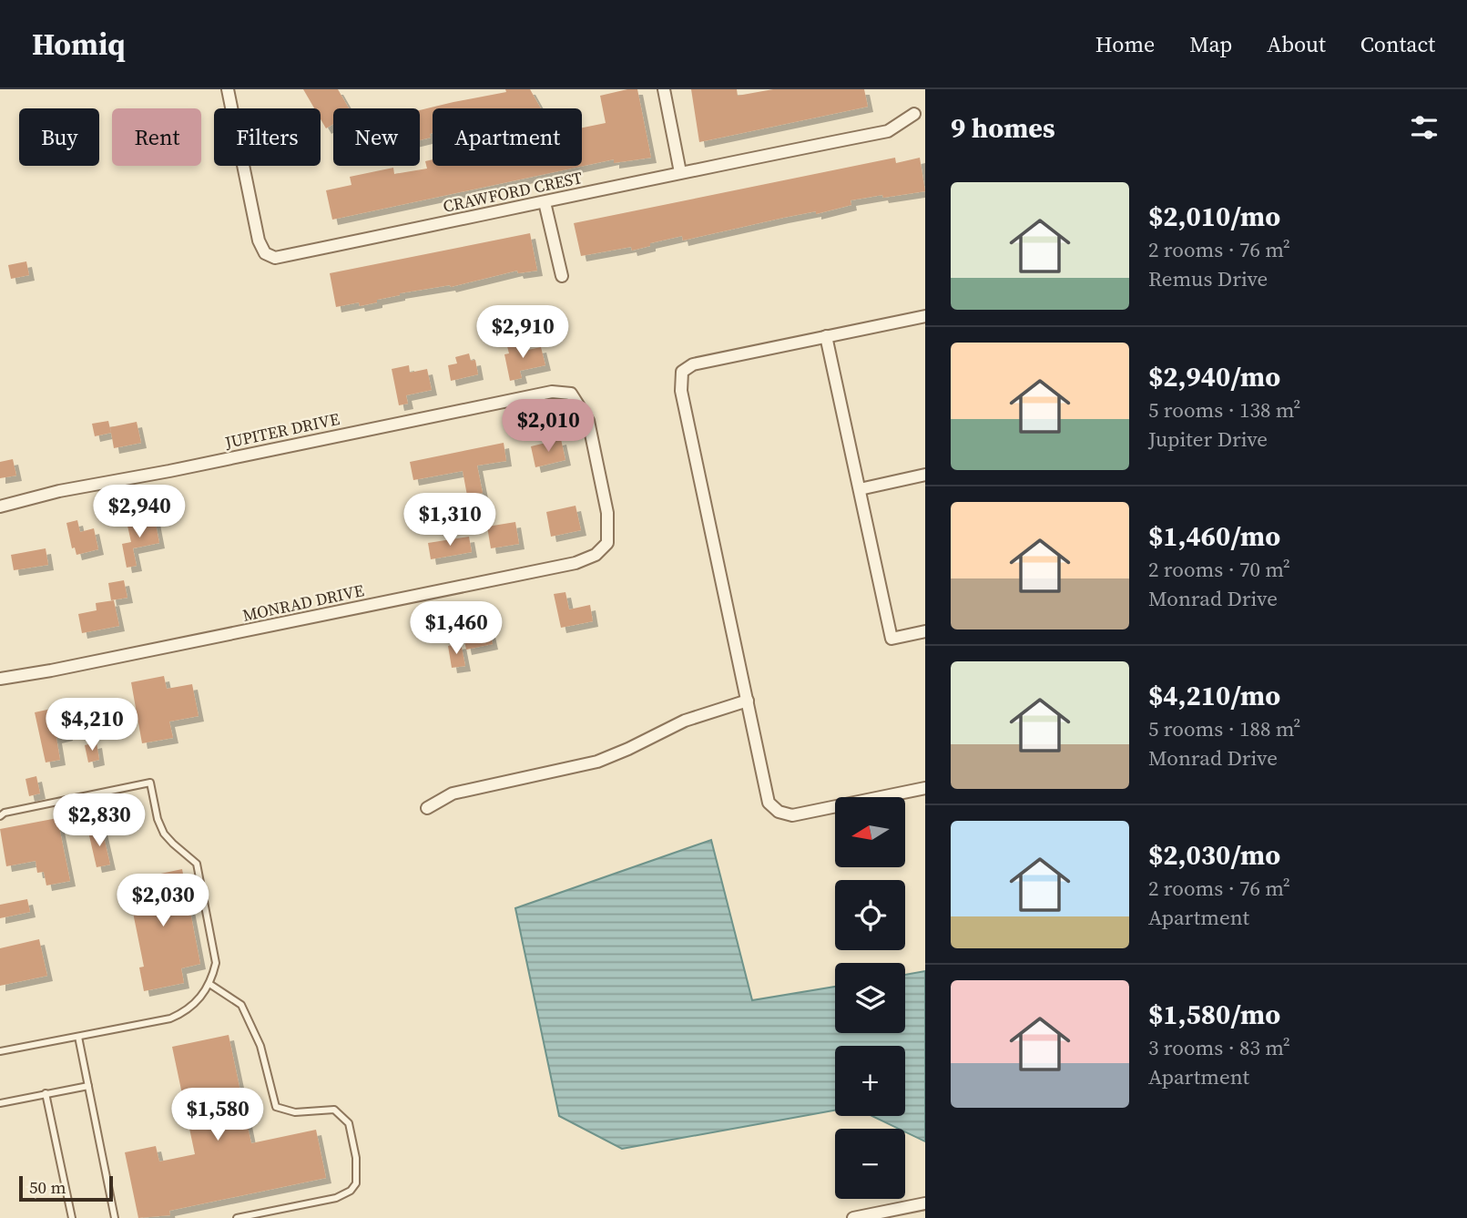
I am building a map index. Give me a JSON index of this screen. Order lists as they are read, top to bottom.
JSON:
{
  "streets": {
    "street": ["CRAWFORD CREST", "JUPITER DRIVE", "MONRAD DRIVE"]
  },
  "crossings": [
    ["JUPITER DRIVE", "MONRAD DRIVE"]
  ],
  "scale_bar": "50 m",
  "north": "left",
  "page": {
    "header": "Homiq",
    "nav": [
      "Home",
      "Map",
      "About",
      "Contact"
    ],
    "heading": "9 homes",
    "chip": [
      "Buy",
      "Rent",
      "Filters",
      "New",
      "Apartment"
    ],
    "list": [
      {
        "name": "$2,010/mo",
        "note": "2 rooms · 76 m² · Remus Drive"
      },
      {
        "name": "$2,940/mo",
        "note": "5 rooms · 138 m² · Jupiter Drive"
      },
      {
        "name": "$1,460/mo",
        "note": "2 rooms · 70 m² · Monrad Drive"
      },
      {
        "name": "$4,210/mo",
        "note": "5 rooms · 188 m² · Monrad Drive"
      },
      {
        "name": "$2,030/mo",
        "note": "2 rooms · 76 m² · Apartment"
      },
      {
        "name": "$1,580/mo",
        "note": "3 rooms · 83 m² · Apartment"
      }
    ],
    "price": [
      "$2,910",
      "$2,010",
      "$2,940",
      "$1,310",
      "$1,460",
      "$4,210",
      "$2,830",
      "$2,030",
      "$1,580"
    ],
    "map_buttons": ["+", "−"],
    "scale": "50 m"
  }
}
